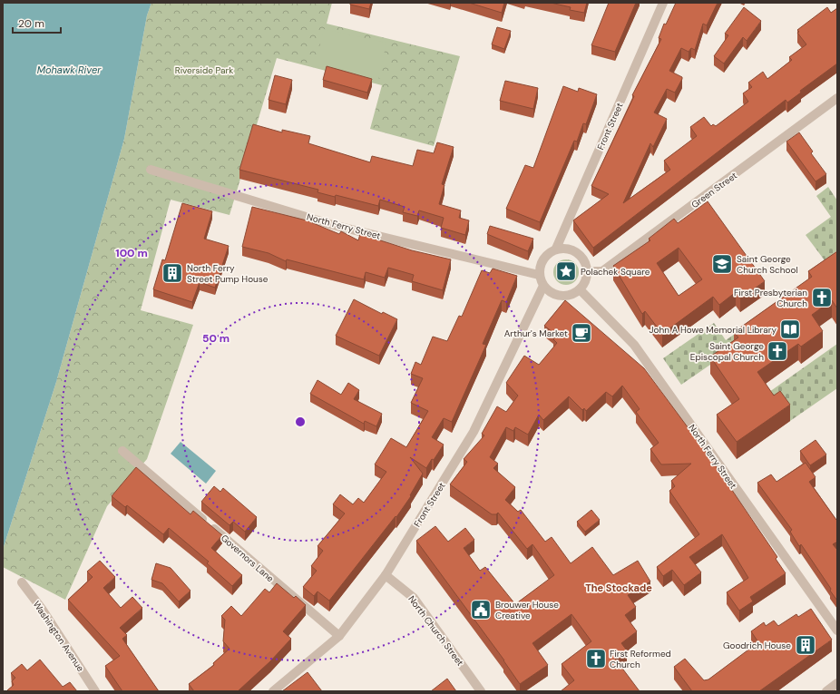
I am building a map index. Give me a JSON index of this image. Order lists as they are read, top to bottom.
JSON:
{
  "streets": {
    "street": [
      "Front Street",
      "Green Street",
      "North Ferry Street",
      "Governors Lane",
      "North Church Street",
      "Washington Avenue"
    ]
  },
  "crossings": [
    ["Front Street", "Green Street"],
    ["Front Street", "North Ferry Street"],
    ["Front Street", "Governors Lane"],
    ["Front Street", "North Church Street"],
    ["Green Street", "North Ferry Street"]
  ],
  "districts": ["The Stockade"],
  "water": ["Mohawk River"],
  "parks": ["Riverside Park"],
  "places": {
    "school or university": ["Saint George Church School"],
    "place": ["Polachek Square"],
    "building": ["North Ferry Street Pump House", "Goodrich House"],
    "church": ["First Presbyterian Church", "Saint George Episcopal Church", "First Reformed Church"],
    "library": ["John A Howe Memorial Library"],
    "cafe": ["Arthur's Market"],
    "public building": ["Brouwer House Creative"]
  },
  "scale_bar": "20 m",
  "rings": ["100 m", "50 m"]
}
